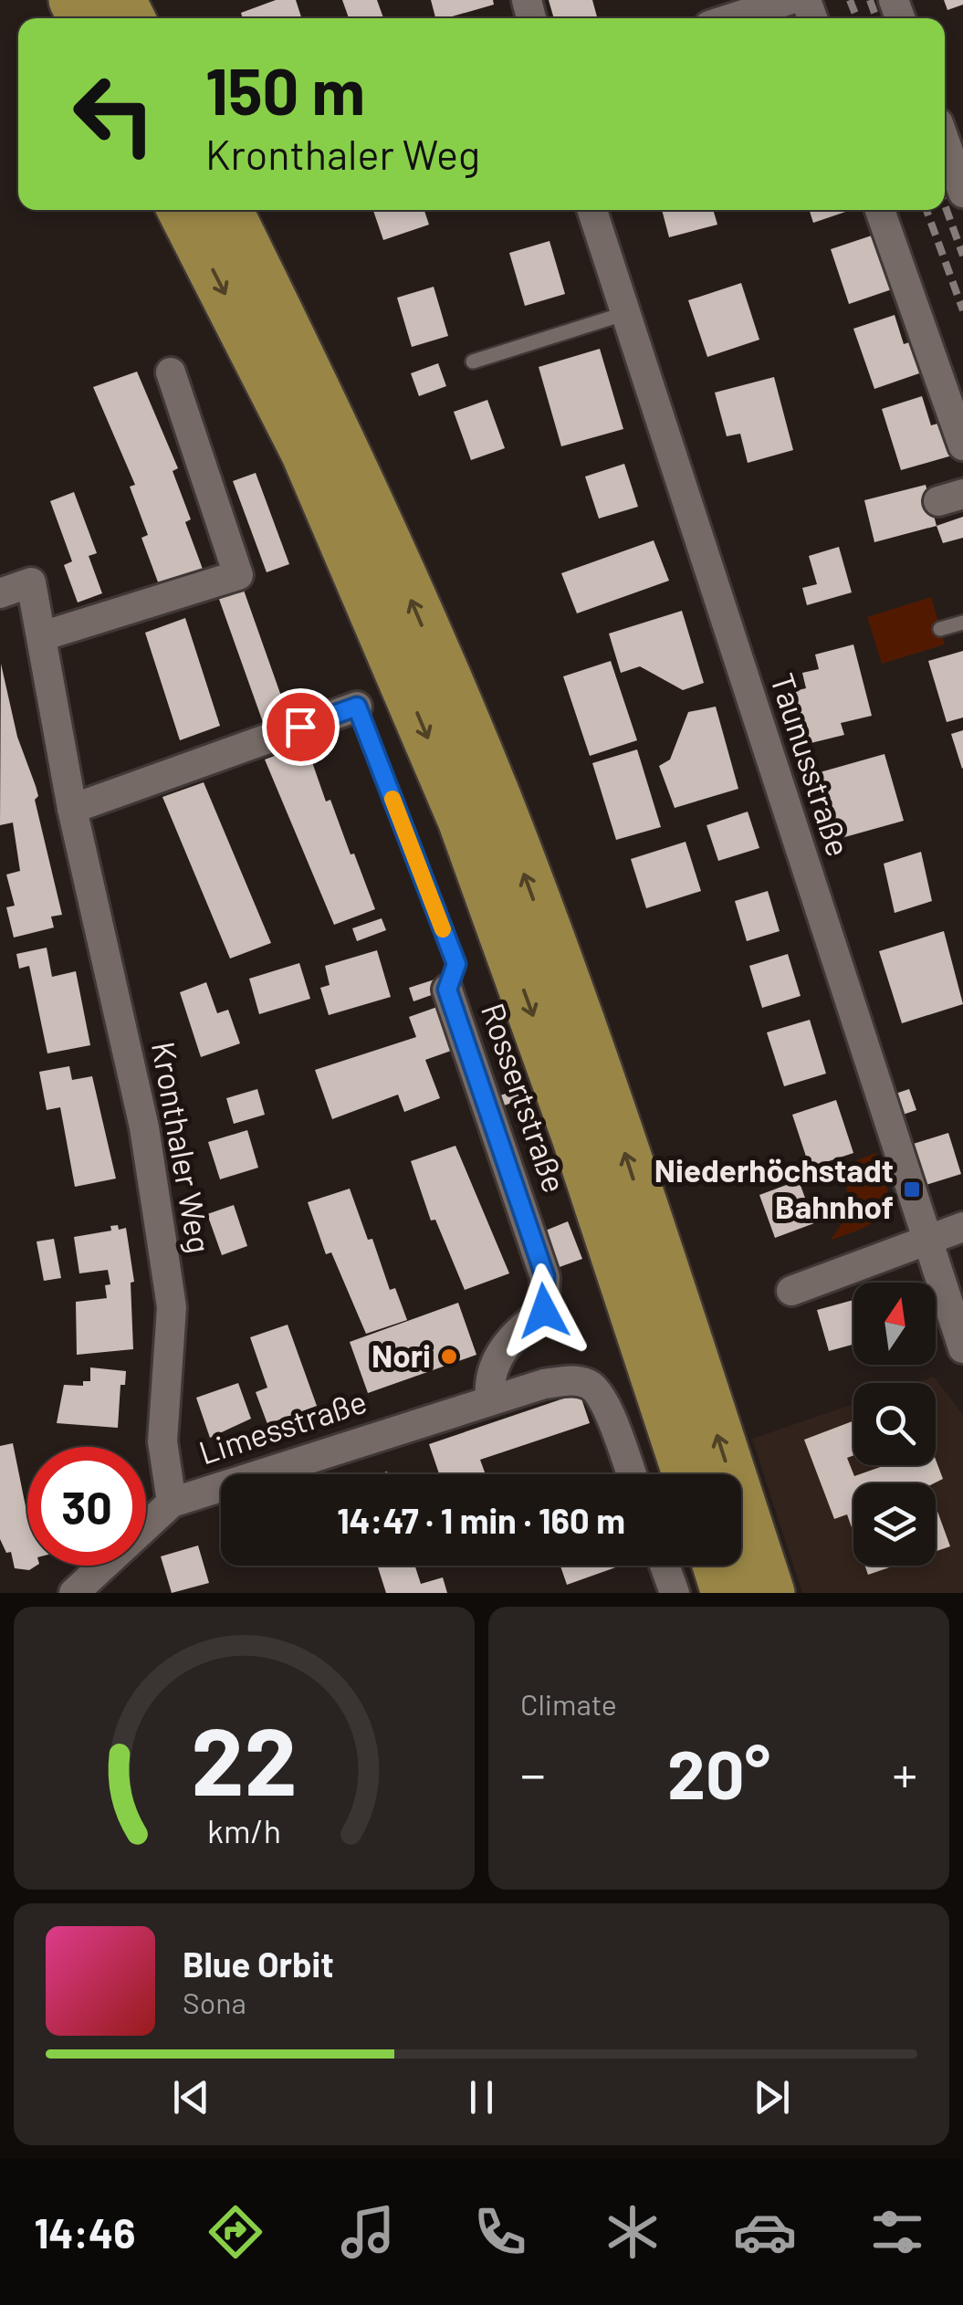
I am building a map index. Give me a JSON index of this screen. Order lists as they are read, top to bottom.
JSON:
{
  "streets": {
    "street": [
      "Taunusstraße",
      "Rossertstraße",
      "Kronthaler Weg",
      "Limesstraße"
    ]
  },
  "crossings": [
    ["Rossertstraße", "Limesstraße"],
    ["Kronthaler Weg", "Limesstraße"]
  ],
  "places": {
    "transit": ["Niederhöchstadt Bahnhof"],
    "other": ["Nori"]
  },
  "north": "top",
  "page": {
    "turn": ["150 m", "Kronthaler Weg"],
    "limit": "30",
    "trip": "14:47 · 1 min · 160 m",
    "tile": "Climate",
    "heat": ["−", "20°", "+"],
    "song": ["Blue Orbit", "Sona"],
    "tabs": "14:46",
    "gauge": ["22", "km/h"]
  }
}
